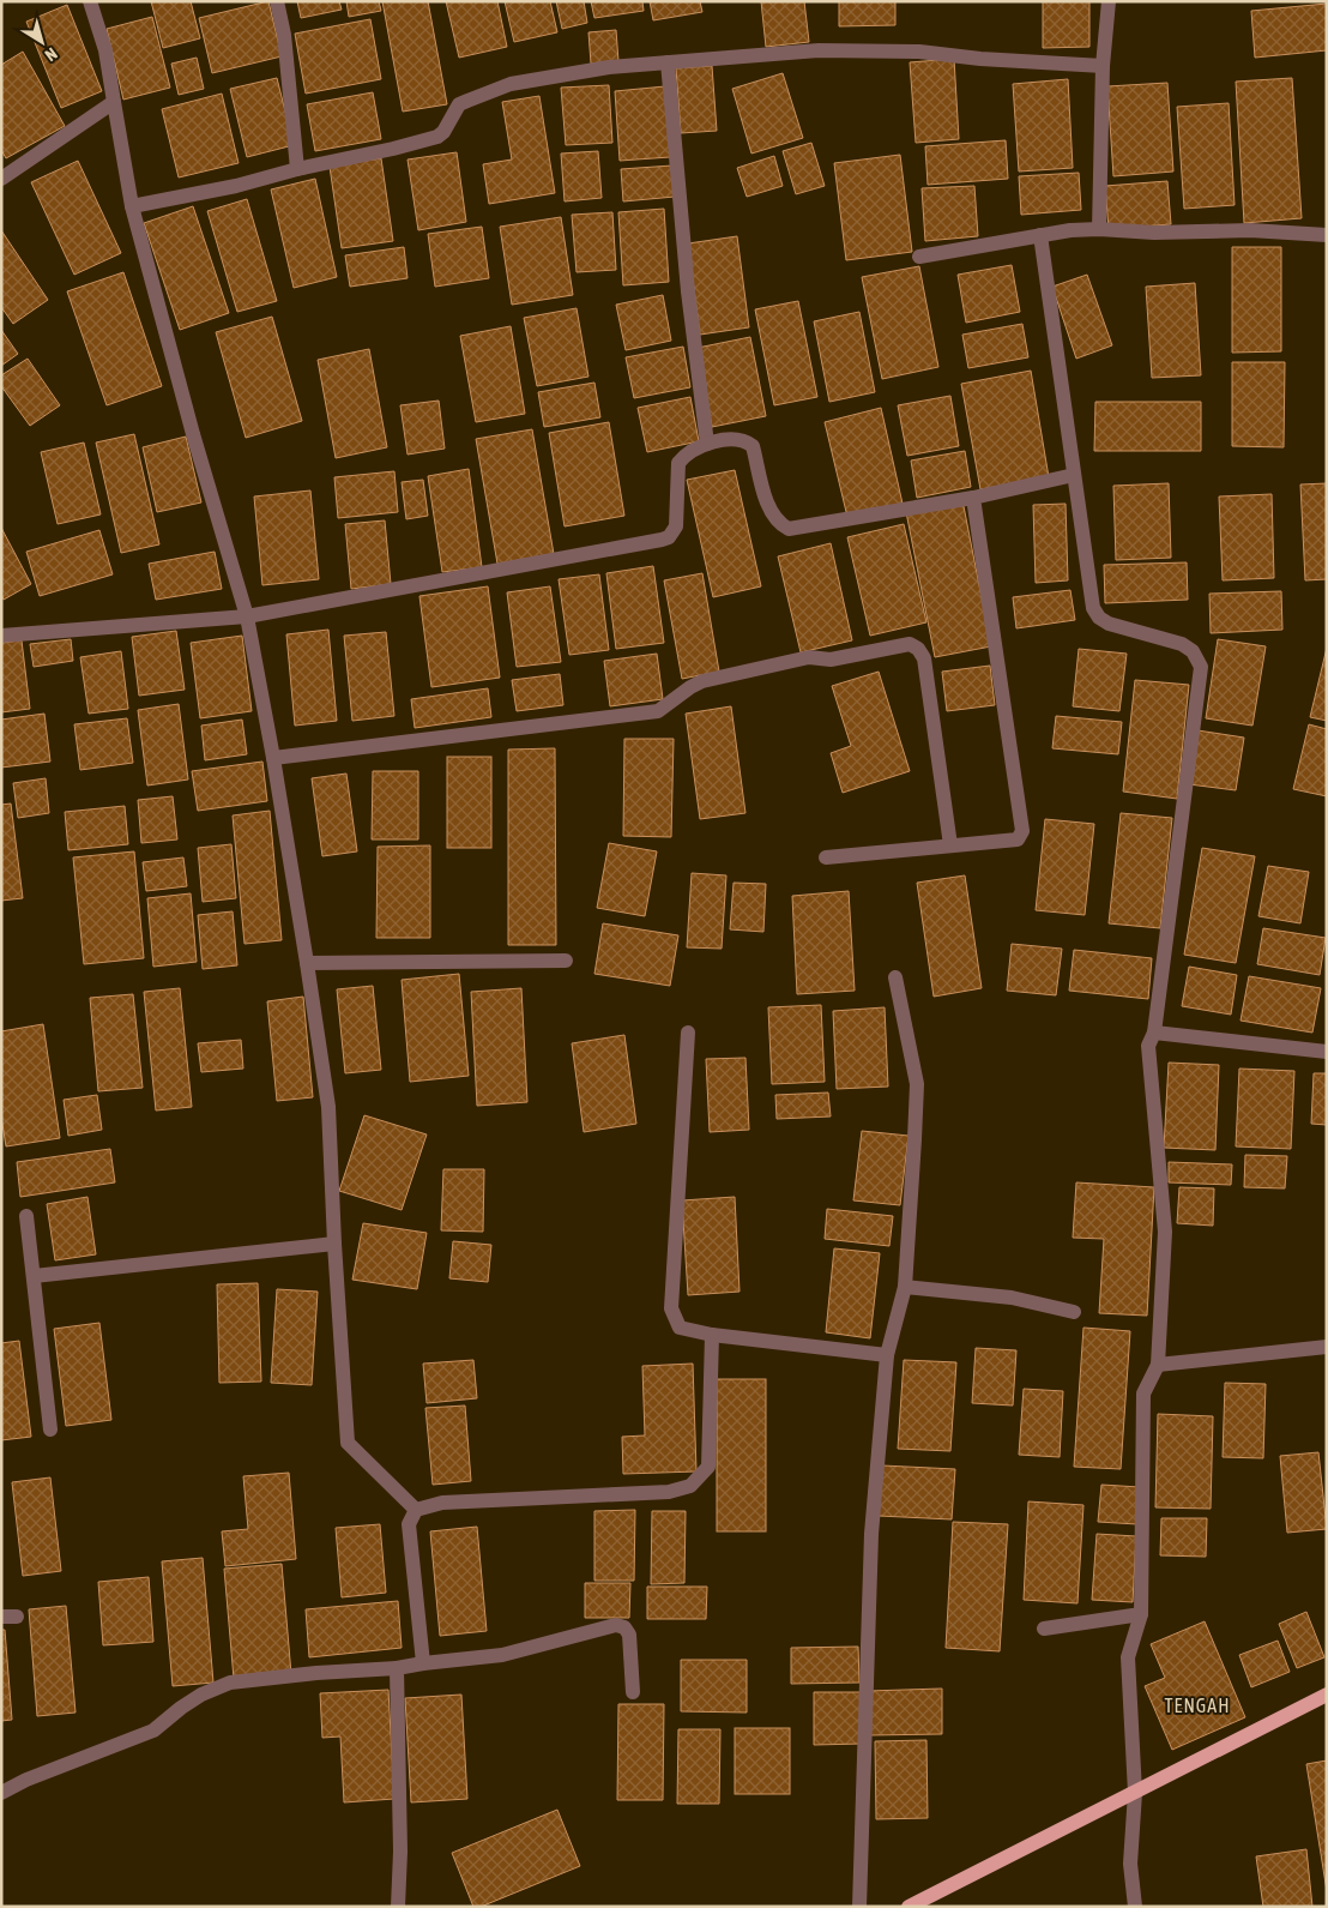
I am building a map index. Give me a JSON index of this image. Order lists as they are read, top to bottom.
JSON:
{
  "districts": ["TENGAH"],
  "north": "bottom right"
}
